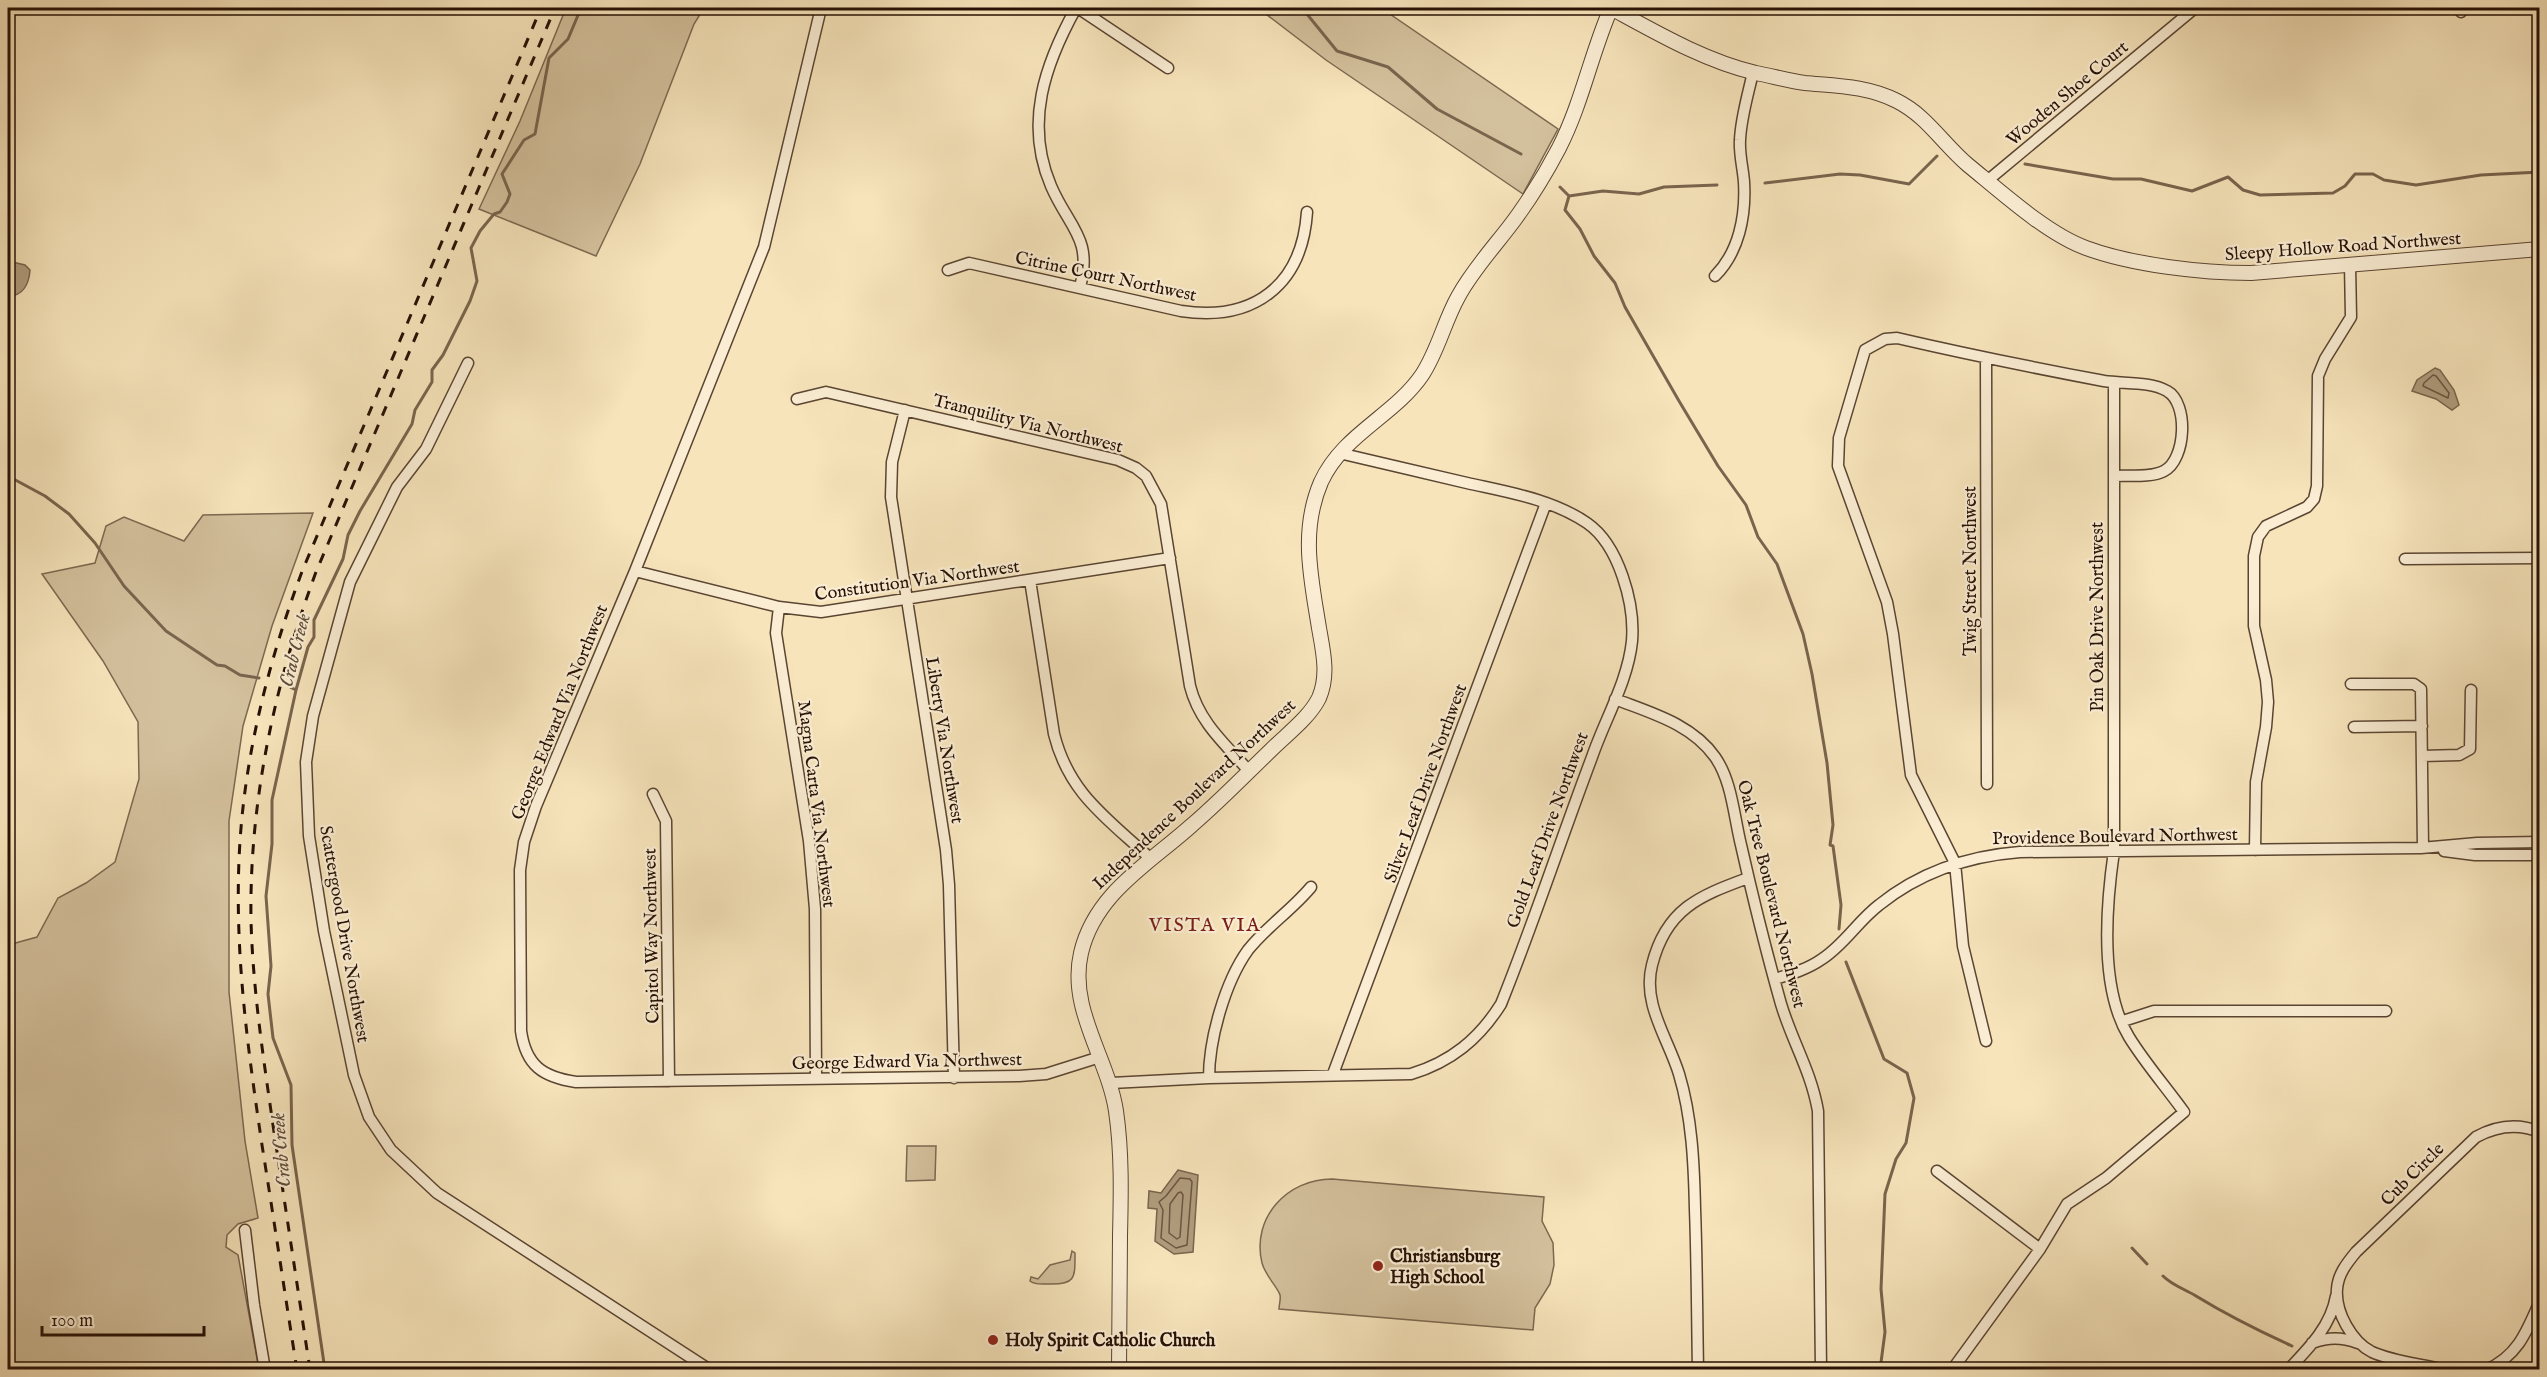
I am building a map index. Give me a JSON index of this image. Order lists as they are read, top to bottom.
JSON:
{
  "streets": {
    "street": [
      "Wooden Shoe Court",
      "Sleepy Hollow Road Northwest",
      "Citrine Court Northwest",
      "Tranquility Via Northwest",
      "Twig Street Northwest",
      "Constitution Via Northwest",
      "Pin Oak Drive Northwest",
      "George Edward Via Northwest",
      "Liberty Via Northwest",
      "Silver Leaf Drive Northwest",
      "Independence Boulevard Northwest",
      "Magna Carta Via Northwest",
      "Gold Leaf Drive Northwest",
      "Providence Boulevard Northwest",
      "Oak Tree Boulevard Northwest",
      "Scattergood Drive Northwest",
      "Capitol Way Northwest",
      "Cub Circle"
    ]
  },
  "crossings": [
    ["Wooden Shoe Court", "Sleepy Hollow Road Northwest"],
    ["Sleepy Hollow Road Northwest", "Independence Boulevard Northwest"],
    ["Tranquility Via Northwest", "Constitution Via Northwest"],
    ["Tranquility Via Northwest", "Liberty Via Northwest"],
    ["Tranquility Via Northwest", "Independence Boulevard Northwest"],
    ["Constitution Via Northwest", "George Edward Via Northwest"],
    ["Constitution Via Northwest", "Liberty Via Northwest"],
    ["Constitution Via Northwest", "Magna Carta Via Northwest"],
    ["Pin Oak Drive Northwest", "Providence Boulevard Northwest"],
    ["George Edward Via Northwest", "Liberty Via Northwest"],
    ["George Edward Via Northwest", "Independence Boulevard Northwest"],
    ["George Edward Via Northwest", "Magna Carta Via Northwest"],
    ["George Edward Via Northwest", "Capitol Way Northwest"],
    ["Silver Leaf Drive Northwest", "Gold Leaf Drive Northwest"],
    ["Independence Boulevard Northwest", "Gold Leaf Drive Northwest"],
    ["Gold Leaf Drive Northwest", "Oak Tree Boulevard Northwest"],
    ["Providence Boulevard Northwest", "Oak Tree Boulevard Northwest"]
  ],
  "districts": ["VISTA VIA"],
  "water": ["Crab Creek"],
  "places": ["Christiansburg High School", "Holy Spirit Catholic Church"],
  "scale_bar": "100 m"
}
